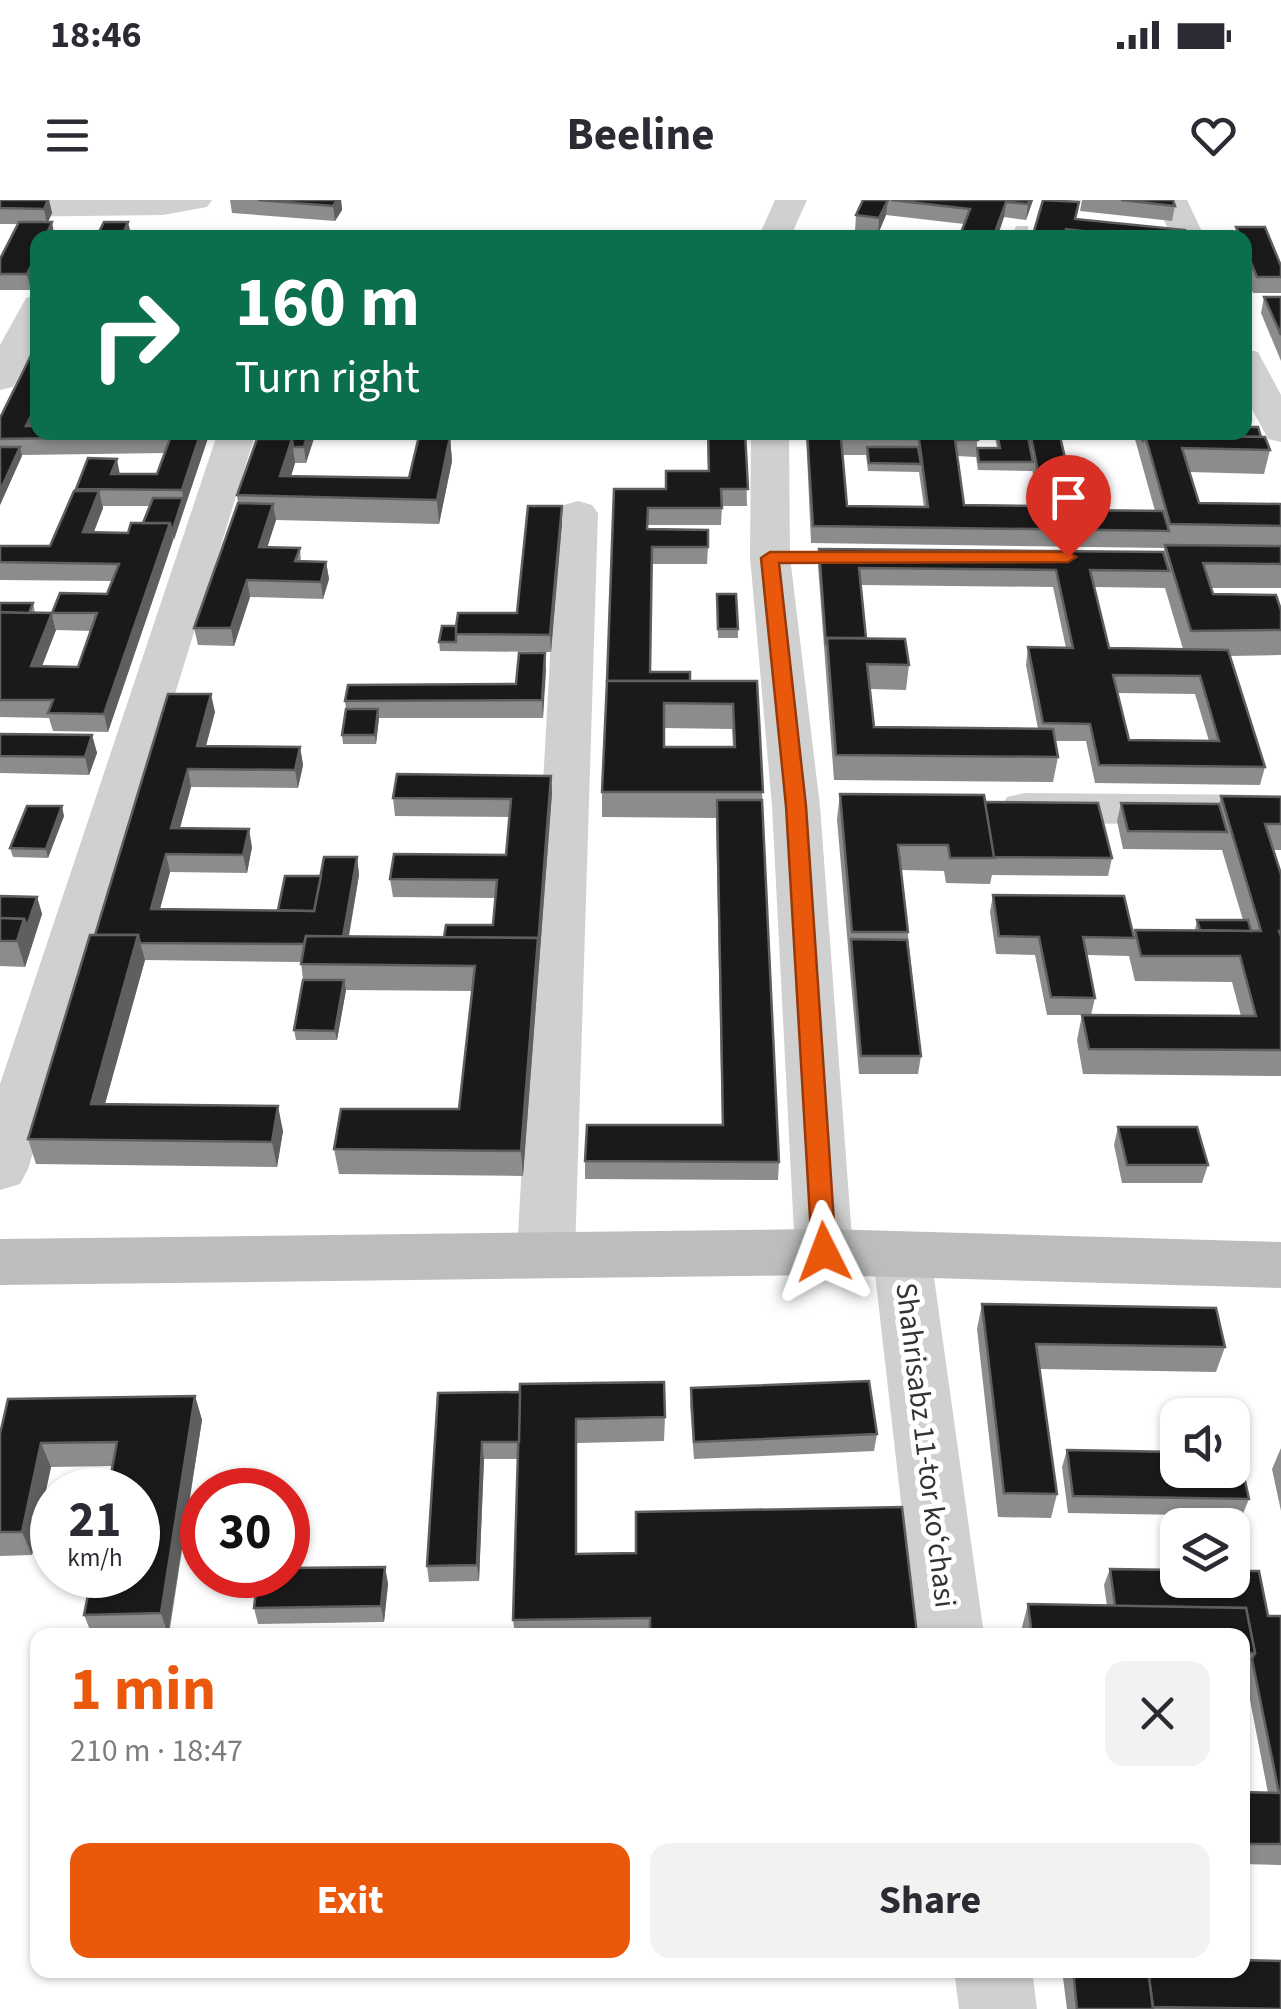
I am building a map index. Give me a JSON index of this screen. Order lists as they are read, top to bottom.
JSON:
{
  "streets": {
    "street": ["Shahrisabz 11-tor koʻchasi"]
  },
  "page": {
    "status": "18:46",
    "header": "Beeline",
    "turn": ["160 m", "Turn right"],
    "speed": "21 km/h",
    "limit": "30",
    "heading": ["1 min", "210 m · 18:47"],
    "buttons": ["Exit", "Share"]
  }
}
